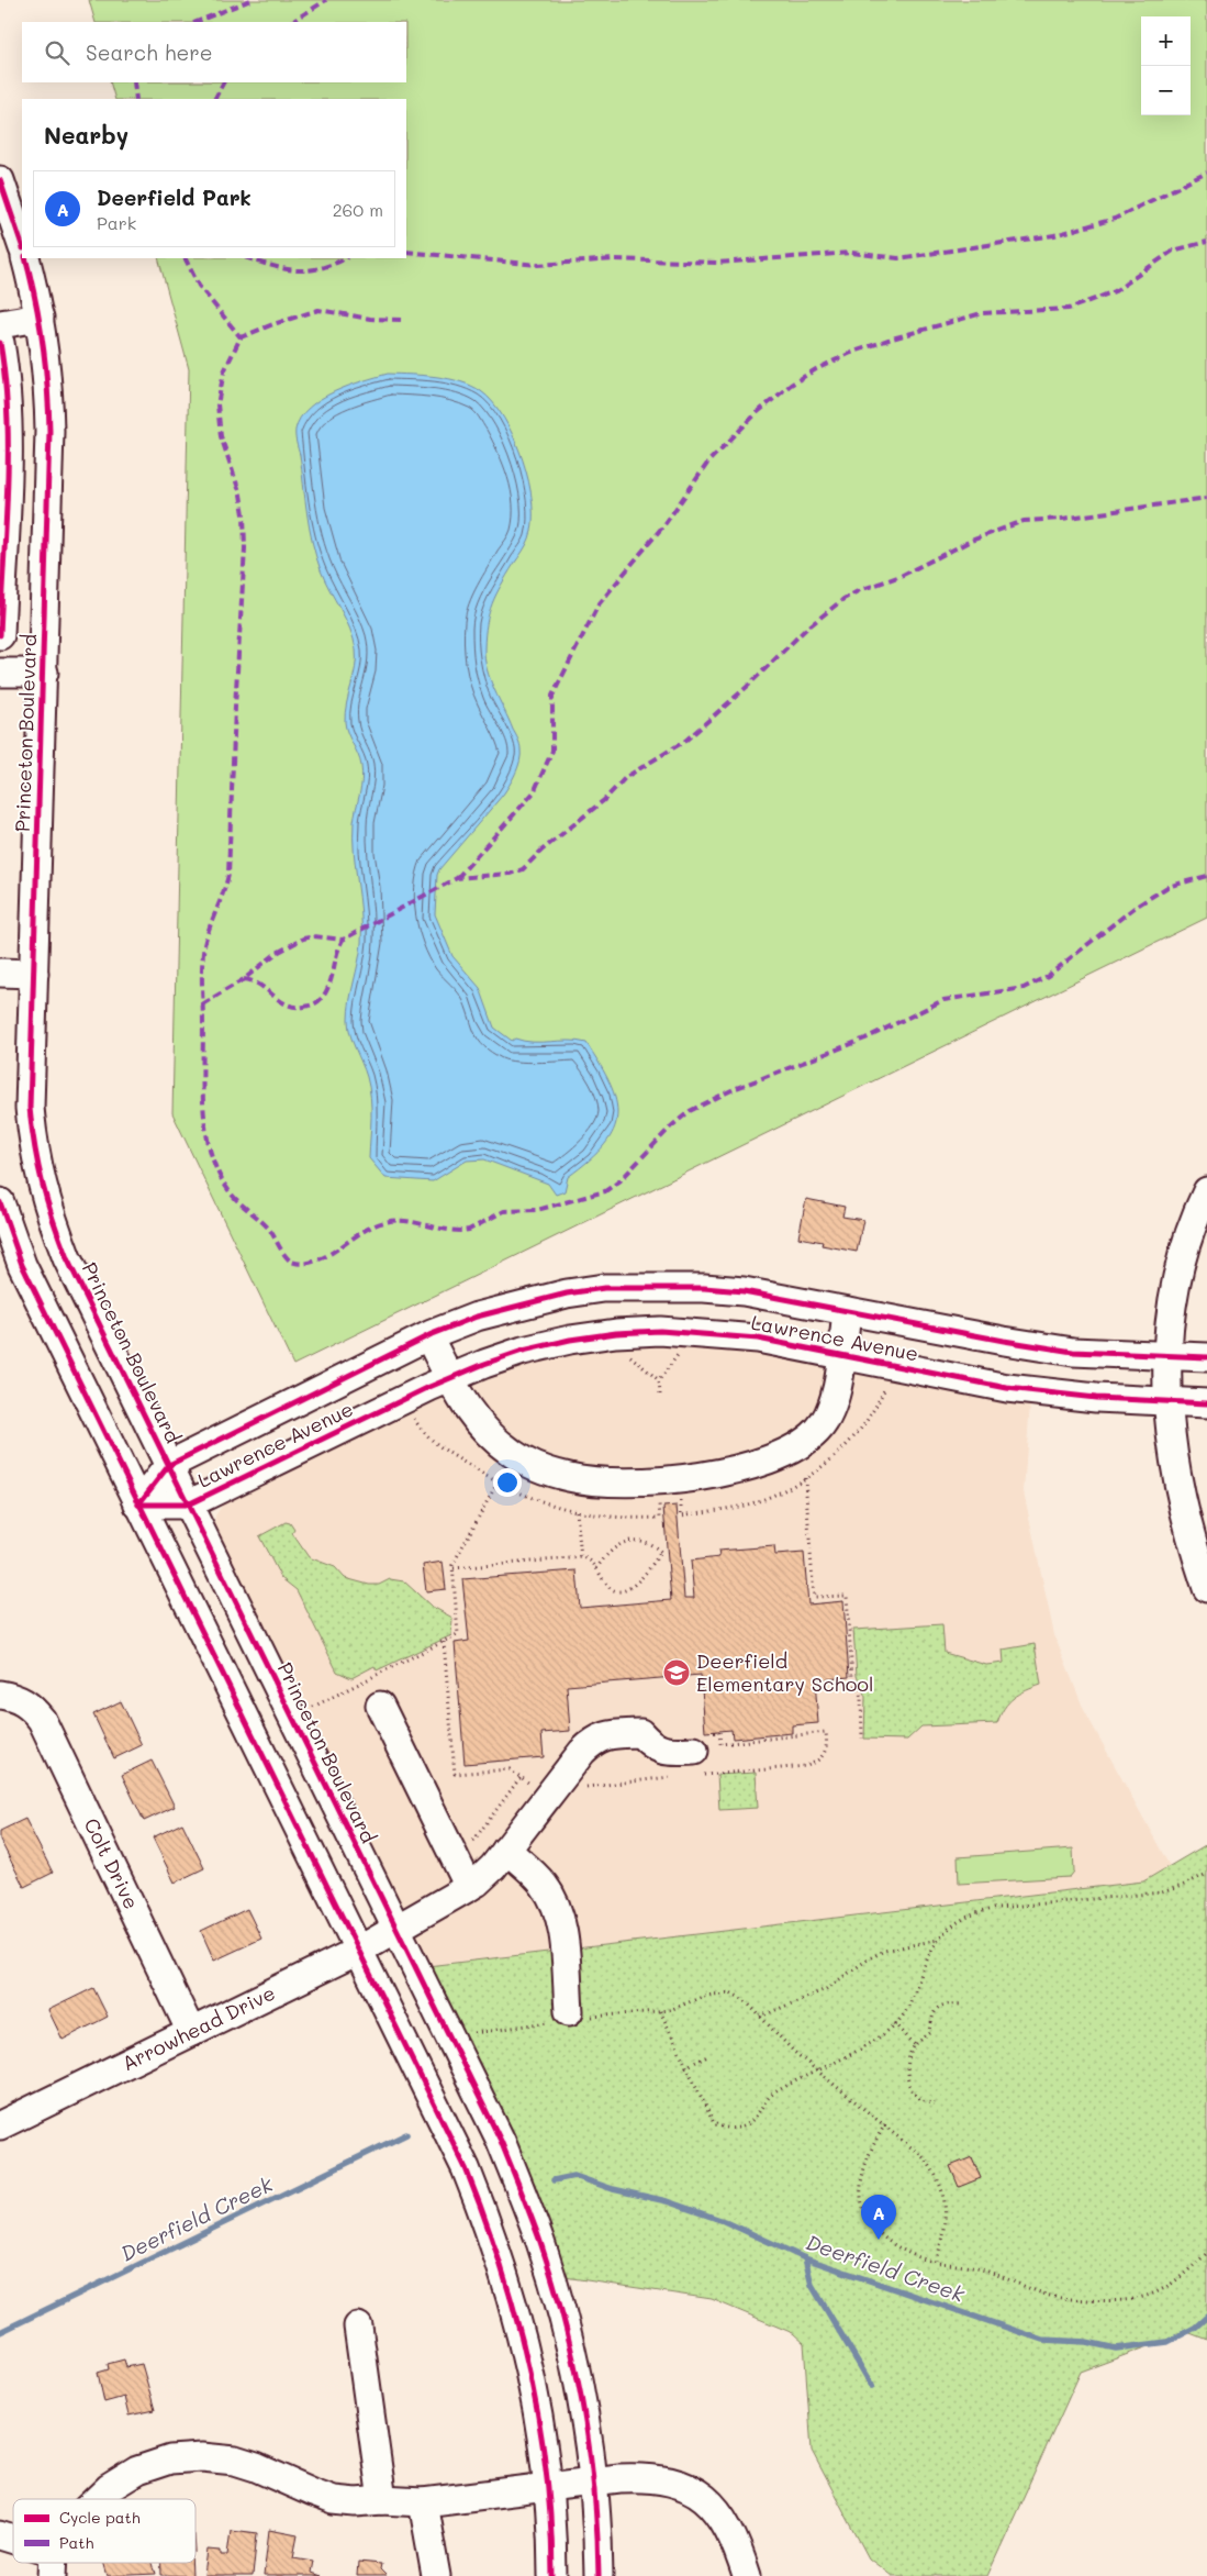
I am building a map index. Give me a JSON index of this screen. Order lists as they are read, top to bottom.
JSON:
{
  "streets": {
    "street": [
      "Princeton Boulevard",
      "Lawrence Avenue",
      "Colt Drive",
      "Arrowhead Drive"
    ]
  },
  "crossings": [
    ["Princeton Boulevard", "Lawrence Avenue"],
    ["Princeton Boulevard", "Arrowhead Drive"],
    ["Colt Drive", "Arrowhead Drive"]
  ],
  "water": ["Deerfield Creek"],
  "places": {
    "school or university": ["Deerfield Elementary School"]
  },
  "legend": ["Cycle path", "Path"],
  "page": {
    "map_buttons": ["+", "−"],
    "search": "Search here",
    "heading": "Nearby",
    "list": [
      {
        "mark": "A",
        "name": "Deerfield Park",
        "note": "Park",
        "value": "260 m"
      }
    ],
    "pins": "A"
  }
}
